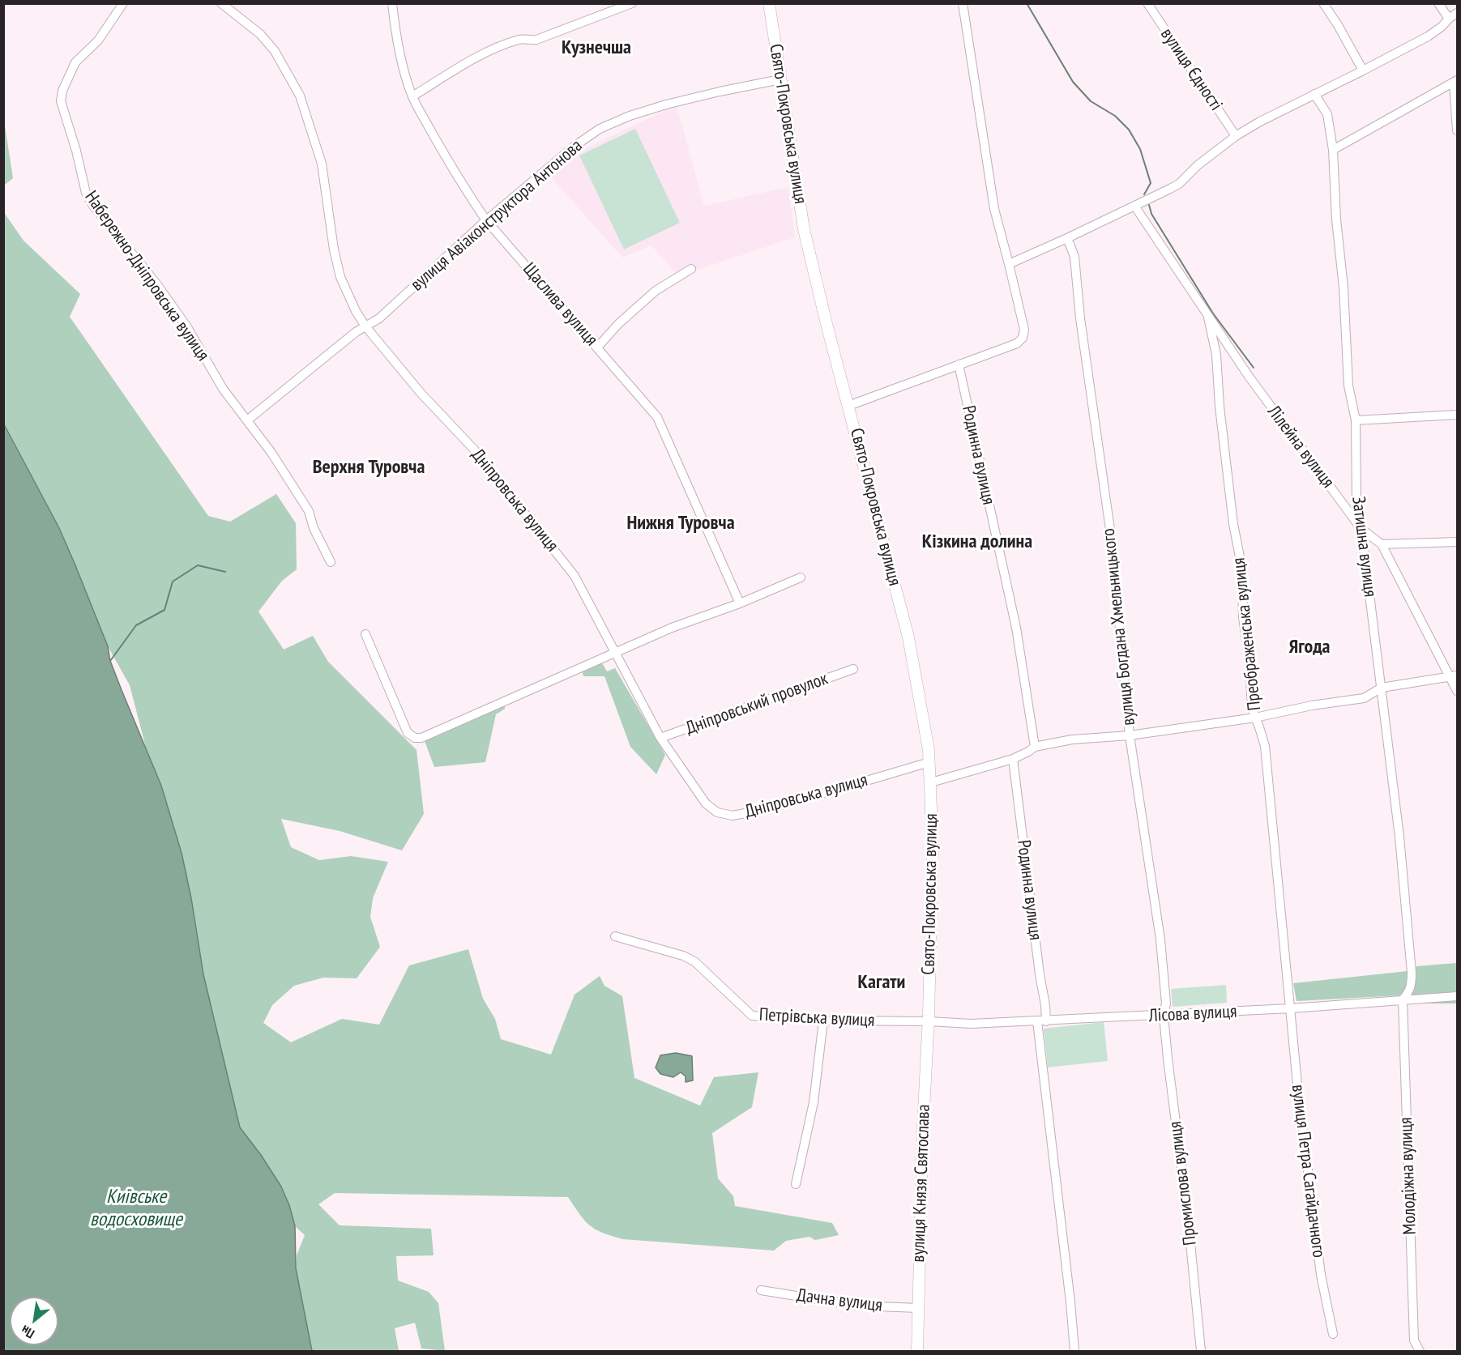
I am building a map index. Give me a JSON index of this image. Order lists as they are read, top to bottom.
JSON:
{
  "streets": {
    "main road": ["Свято-Покровська вулиця", "вулиця Князя Святослава"],
    "street": [
      "вулиця Єдності",
      "вулиця Авіаконструктора Антонова",
      "Набережно-Дніпровська вулиця",
      "Щаслива вулиця",
      "Лілейна вулиця",
      "Родинна вулиця",
      "Дніпровська вулиця",
      "Затишна вулиця",
      "вулиця Богдана Хмельницького",
      "Преображенська вулиця",
      "Дніпровський провулок",
      "Лісова вулиця",
      "Петрівська вулиця",
      "вулиця Петра Сагайдачного",
      "Молодіжна вулиця",
      "Промислова вулиця",
      "Дачна вулиця"
    ]
  },
  "crossings": [
    ["Свято-Покровська вулиця", "вулиця Авіаконструктора Антонова"],
    ["Свято-Покровська вулиця", "Дніпровська вулиця"],
    ["Свято-Покровська вулиця", "Лісова вулиця"],
    ["Свято-Покровська вулиця", "Петрівська вулиця"],
    ["Свято-Покровська вулиця", "вулиця Князя Святослава"],
    ["вулиця Авіаконструктора Антонова", "Набережно-Дніпровська вулиця"],
    ["вулиця Авіаконструктора Антонова", "Щаслива вулиця"],
    ["вулиця Авіаконструктора Антонова", "Дніпровська вулиця"],
    ["Лілейна вулиця", "Затишна вулиця"],
    ["Лілейна вулиця", "Преображенська вулиця"],
    ["Родинна вулиця", "Лісова вулиця"],
    ["Дніпровська вулиця", "Дніпровський провулок"],
    ["Затишна вулиця", "Лісова вулиця"],
    ["Затишна вулиця", "Молодіжна вулиця"],
    ["вулиця Богдана Хмельницького", "Лісова вулиця"],
    ["вулиця Богдана Хмельницького", "Промислова вулиця"],
    ["Преображенська вулиця", "Лісова вулиця"],
    ["Преображенська вулиця", "вулиця Петра Сагайдачного"],
    ["Лісова вулиця", "Петрівська вулиця"],
    ["Лісова вулиця", "вулиця Петра Сагайдачного"],
    ["Лісова вулиця", "Молодіжна вулиця"],
    ["Лісова вулиця", "вулиця Князя Святослава"],
    ["Лісова вулиця", "Промислова вулиця"],
    ["Петрівська вулиця", "вулиця Князя Святослава"],
    ["вулиця Князя Святослава", "Дачна вулиця"]
  ],
  "districts": [
    "Кузнечша",
    "Верхня Туровча",
    "Нижня Туровча",
    "Кізкина долина",
    "Ягода",
    "Кагати"
  ],
  "water": ["Київське водосховище"],
  "north": "bottom left"
}
